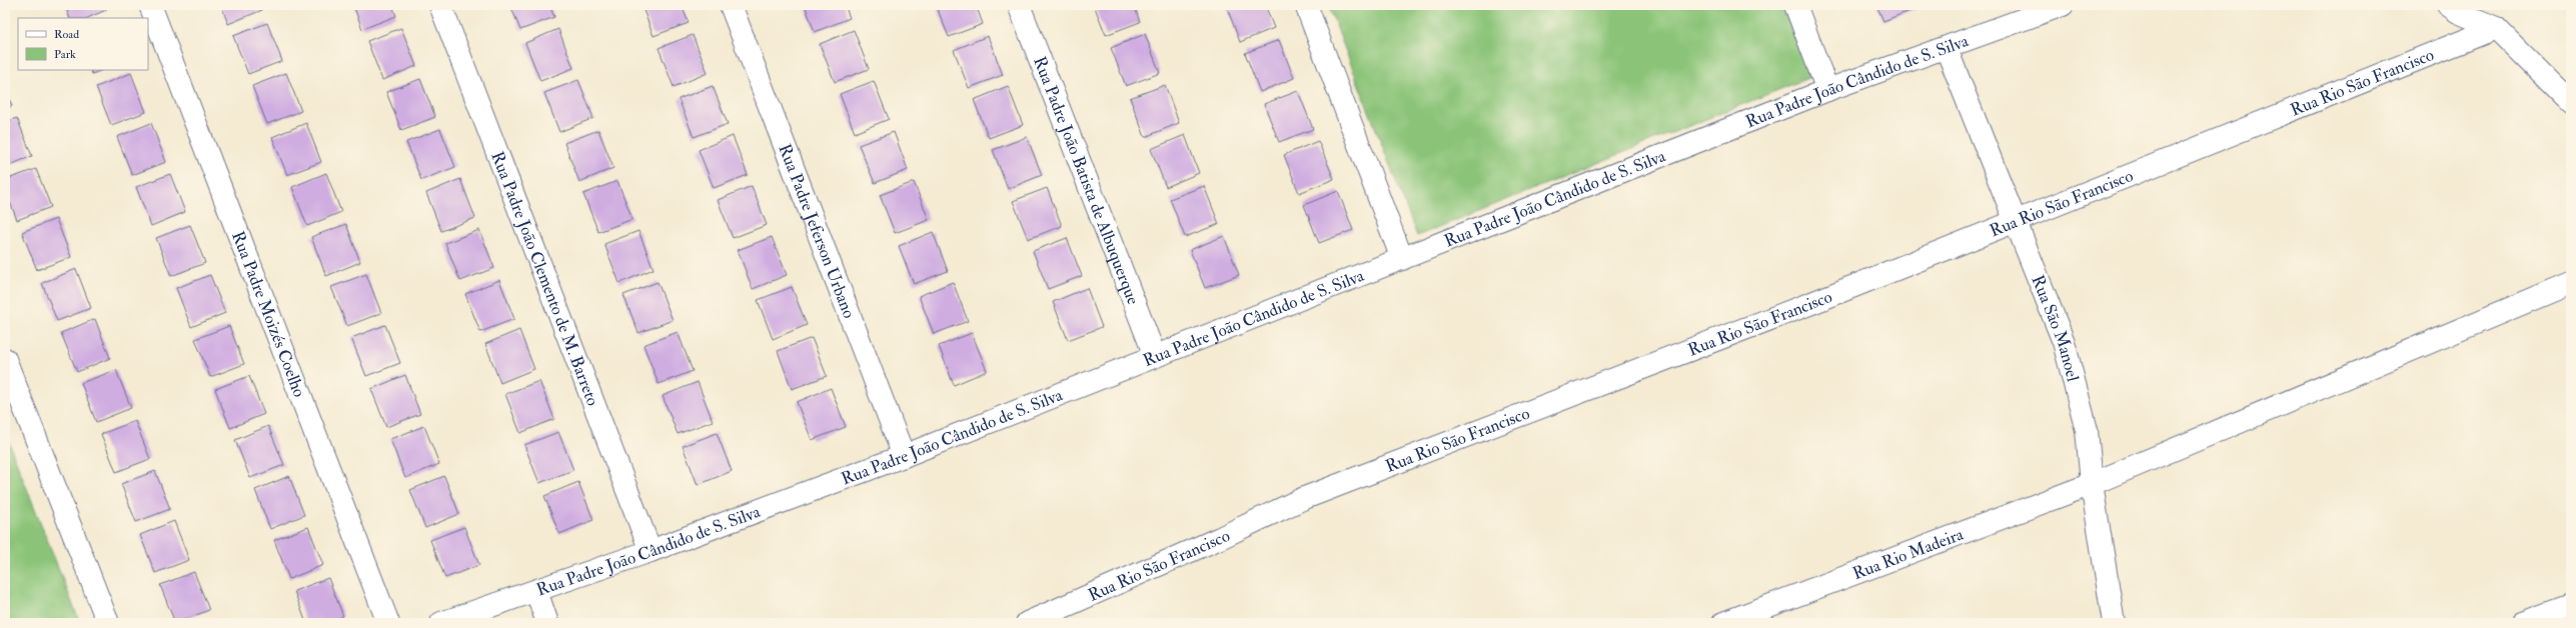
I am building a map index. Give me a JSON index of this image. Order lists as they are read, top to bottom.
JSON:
{
  "streets": {
    "street": [
      "Rua Padre João Cândido de S. Silva",
      "Rua Rio São Francisco",
      "Rua Padre João Batista de Albuquerque",
      "Rua Padre Jeferson Urbano",
      "Rua Padre João Clemento de M. Barreto",
      "Rua Padre Moizés Coelho",
      "Rua São Manoel",
      "Rua Rio Madeira"
    ]
  },
  "crossings": [
    ["Rua Padre João Cândido de S. Silva", "Rua Padre João Batista de Albuquerque"],
    ["Rua Padre João Cândido de S. Silva", "Rua Padre Jeferson Urbano"],
    ["Rua Padre João Cândido de S. Silva", "Rua Padre João Clemento de M. Barreto"],
    ["Rua Padre João Cândido de S. Silva", "Rua São Manoel"],
    ["Rua Rio São Francisco", "Rua São Manoel"],
    ["Rua São Manoel", "Rua Rio Madeira"]
  ],
  "legend": ["Road", "Park"]
}
